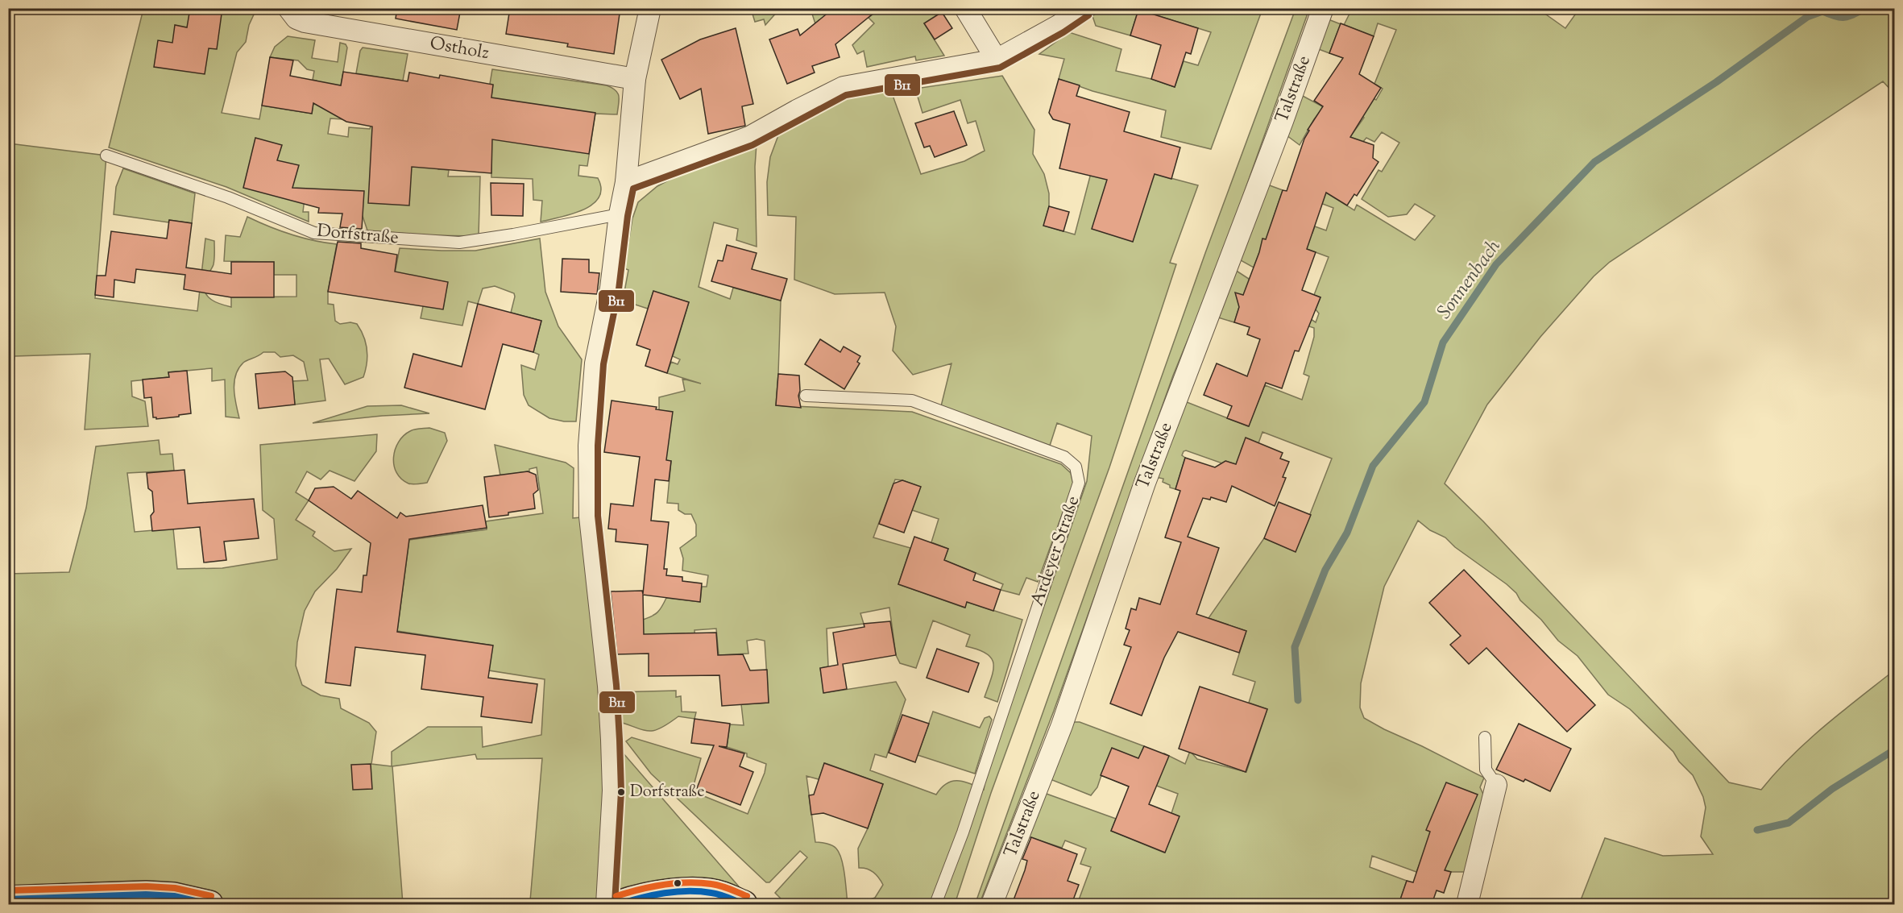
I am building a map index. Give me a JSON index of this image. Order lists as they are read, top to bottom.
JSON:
{
  "streets": {
    "street": ["Ostholz", "Talstraße"],
    "lane": ["Dorfstraße", "Ardeyer Straße"]
  },
  "water": ["Sonnenbach"],
  "places": ["Dorfstraße"],
  "lines": ["transit line B11"]
}
